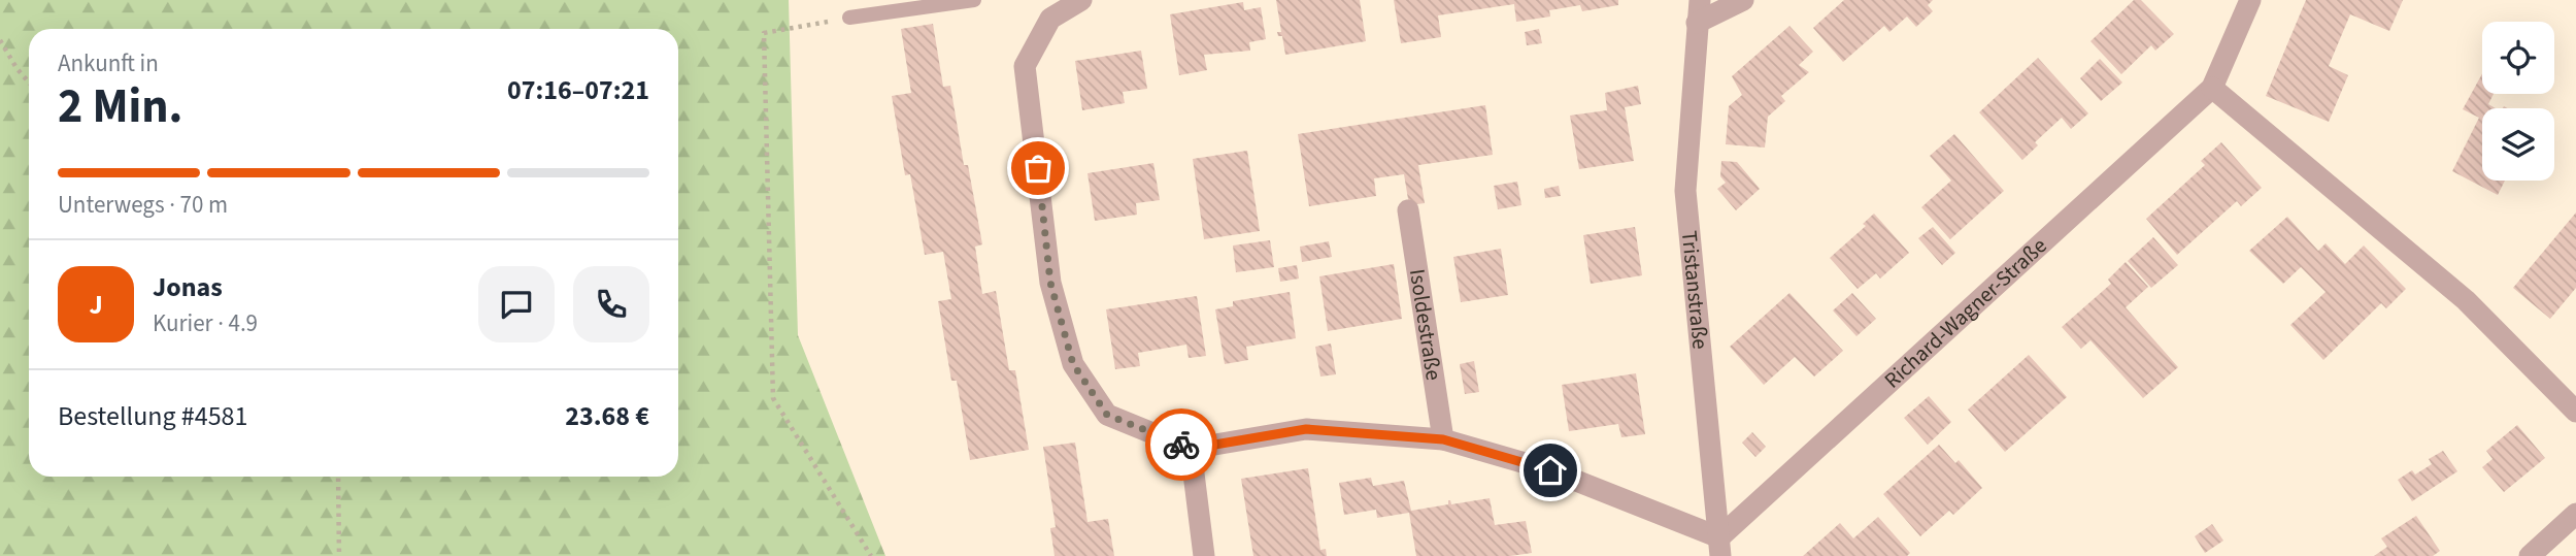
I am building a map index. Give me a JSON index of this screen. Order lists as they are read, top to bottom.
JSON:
{
  "streets": {
    "street": ["Tristanstraße", "Richard-Wagner-Straße", "Isoldestraße"]
  },
  "crossings": [
    ["Tristanstraße", "Richard-Wagner-Straße"]
  ],
  "page": {
    "heading": ["2 Min.", "Ankunft in", "07:16–07:21"],
    "panel": [
      "Jonas",
      "Kurier · 4.9",
      "Bestellung #4581",
      "23.68 €"
    ],
    "bar": "Unterwegs · 70 m",
    "round": "J"
  }
}
